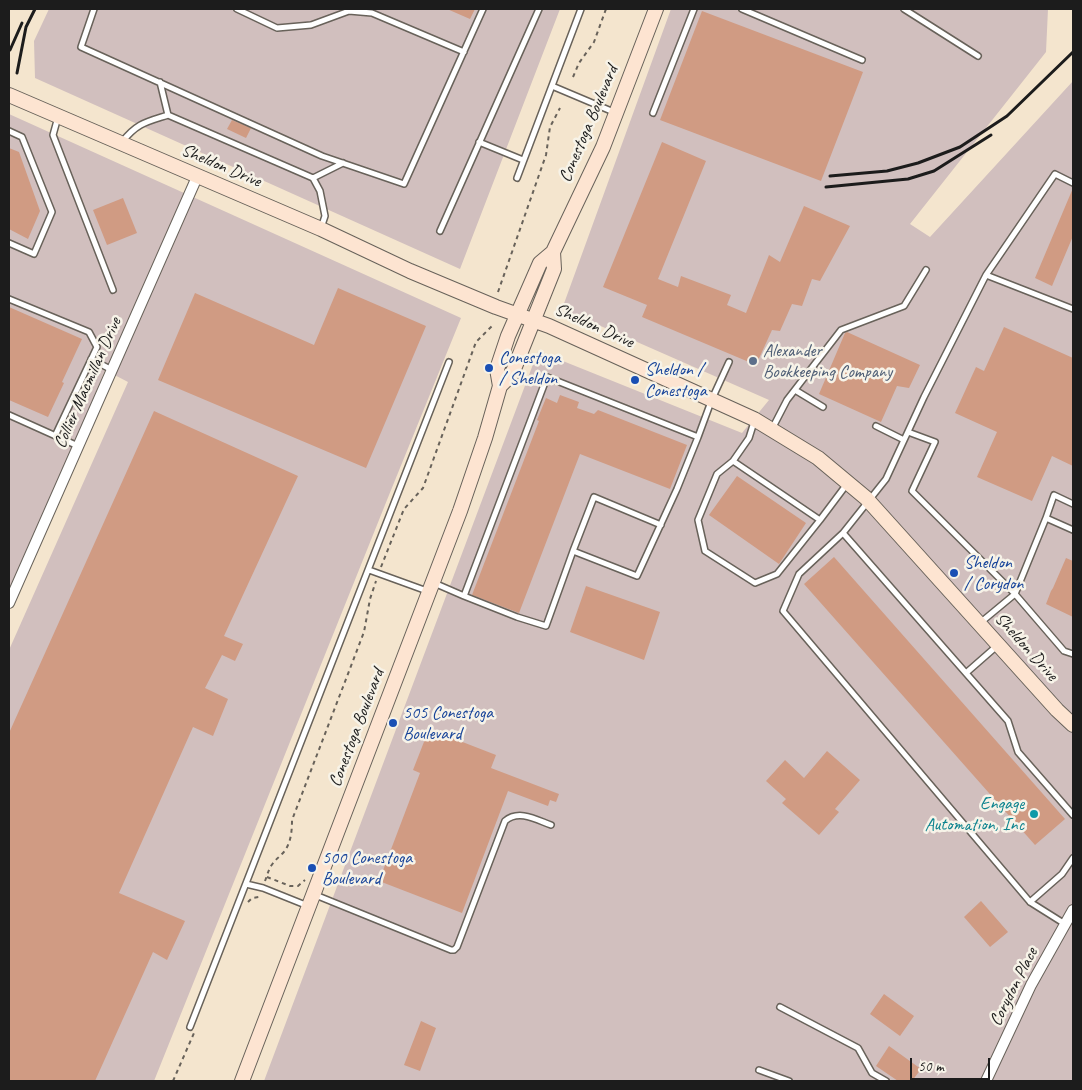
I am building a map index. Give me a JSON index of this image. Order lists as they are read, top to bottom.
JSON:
{
  "streets": {
    "street": [
      "Conestoga Boulevard",
      "Sheldon Drive",
      "Collier Macmillan Drive",
      "Corydon Place"
    ]
  },
  "crossings": [
    ["Conestoga Boulevard", "Sheldon Drive"],
    ["Sheldon Drive", "Collier Macmillan Drive"]
  ],
  "places": [
    "Alexander Bookkeeping Company",
    "Conestoga / Sheldon",
    "Sheldon / Conestoga",
    "Sheldon / Corydon",
    "505 Conestoga Boulevard",
    "Engage Automation, Inc",
    "500 Conestoga Boulevard"
  ],
  "scale_bar": "50 m"
}
